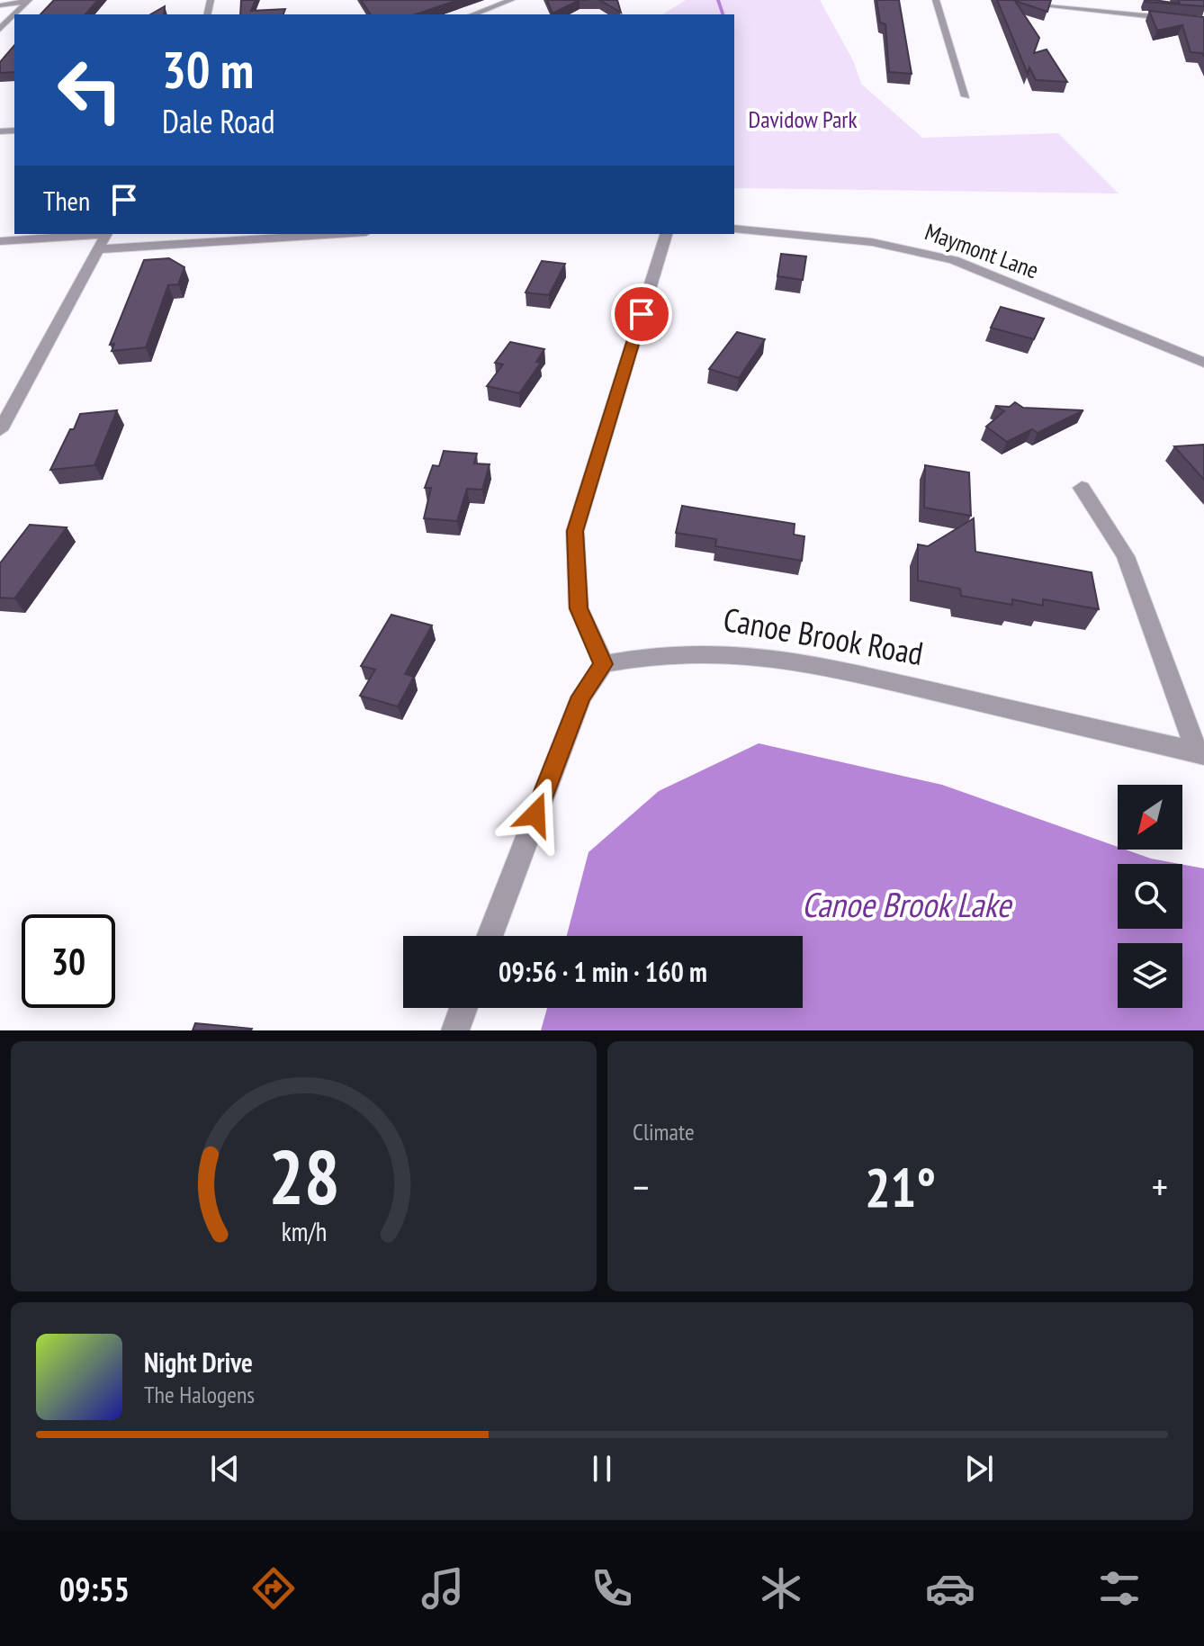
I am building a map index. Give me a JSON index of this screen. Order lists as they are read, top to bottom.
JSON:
{
  "streets": {
    "street": ["Maymont Lane", "Canoe Brook Road"]
  },
  "water": ["Canoe Brook Lake"],
  "parks": ["Davidow Park"],
  "north": "bottom left",
  "page": {
    "turn": ["30 m", "Dale Road"],
    "then": "Then",
    "limit": "30",
    "trip": "09:56 · 1 min · 160 m",
    "tile": "Climate",
    "heat": ["−", "21°", "+"],
    "song": ["Night Drive", "The Halogens"],
    "tabs": "09:55",
    "gauge": ["28", "km/h"]
  }
}
